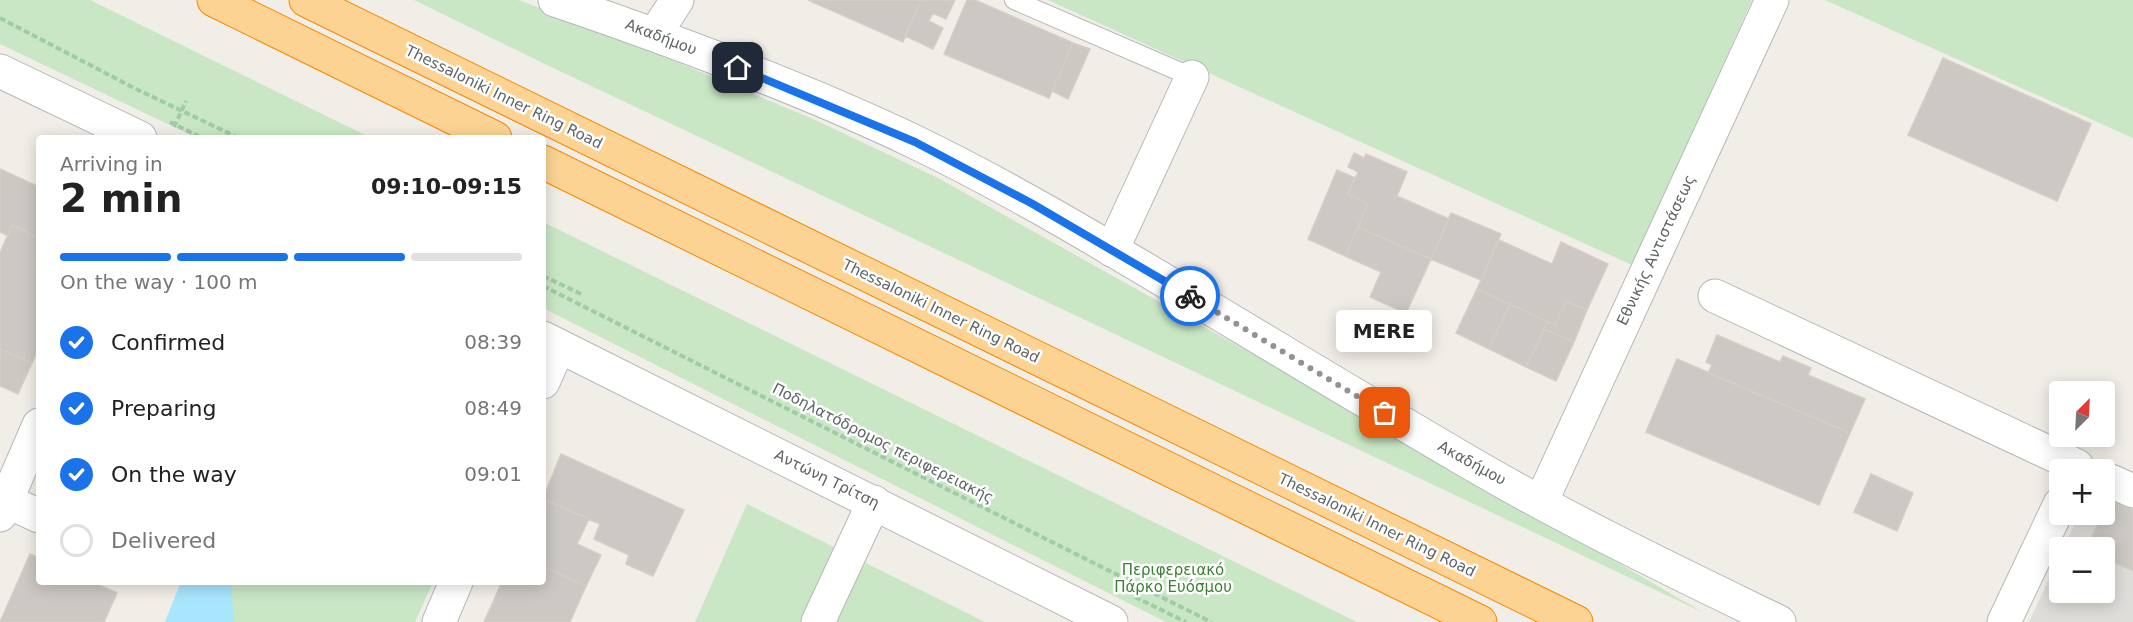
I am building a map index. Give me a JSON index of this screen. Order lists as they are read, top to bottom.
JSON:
{
  "streets": {
    "highway": ["Thessaloniki Inner Ring Road"],
    "street": ["Ακαδήμου", "Εθνικής Αντιστάσεως", "Αντώνη Τρίτση"],
    "path": ["Ποδηλατόδρομος περιφερειακής"]
  },
  "crossings": [
    ["Ακαδήμου", "Εθνικής Αντιστάσεως"]
  ],
  "parks": ["Περιφερειακό Πάρκο Ευόσμου"],
  "places": ["MERE"],
  "north": "top right",
  "page": {
    "heading": ["2 min", "Arriving in", "09:10–09:15"],
    "bar": "On the way · 100 m",
    "list": [
      ["Confirmed", "08:39"],
      ["Preparing", "08:49"],
      ["On the way", "09:01"],
      "Delivered"
    ],
    "bubble": "MERE",
    "map_buttons": ["+", "−"]
  }
}
